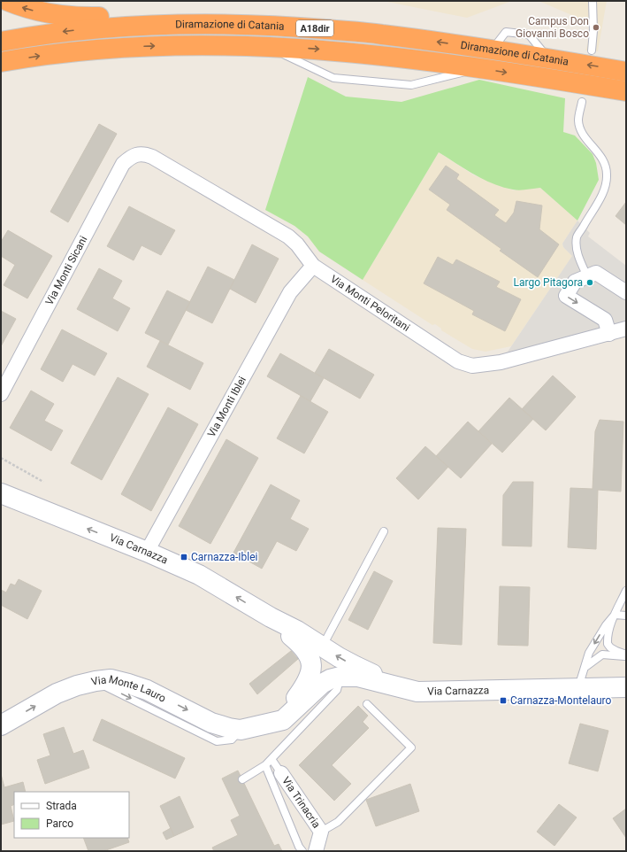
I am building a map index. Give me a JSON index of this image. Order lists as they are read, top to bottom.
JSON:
{
  "streets": {
    "highway": ["Diramazione di Catania", "A18dir"],
    "main road": ["Via Carnazza", "Via Monte Lauro"],
    "street": [
      "Via Monti Sicani",
      "Via Monti Peloritani",
      "Via Monti Iblei",
      "Via Trinacria"
    ]
  },
  "crossings": [
    ["Via Monti Sicani", "Via Monti Peloritani"],
    ["Via Monti Peloritani", "Via Monti Iblei"],
    ["Via Monti Iblei", "Via Carnazza"],
    ["Via Carnazza", "Via Monte Lauro"]
  ],
  "one_way": ["Via Carnazza", "Via Monte Lauro"],
  "places": {
    "other": ["Campus Don Giovanni Bosco", "Largo Pitagora"],
    "transit": ["Carnazza-Iblei", "Carnazza-Montelauro"]
  },
  "legend": ["Strada", "Parco"]
}
